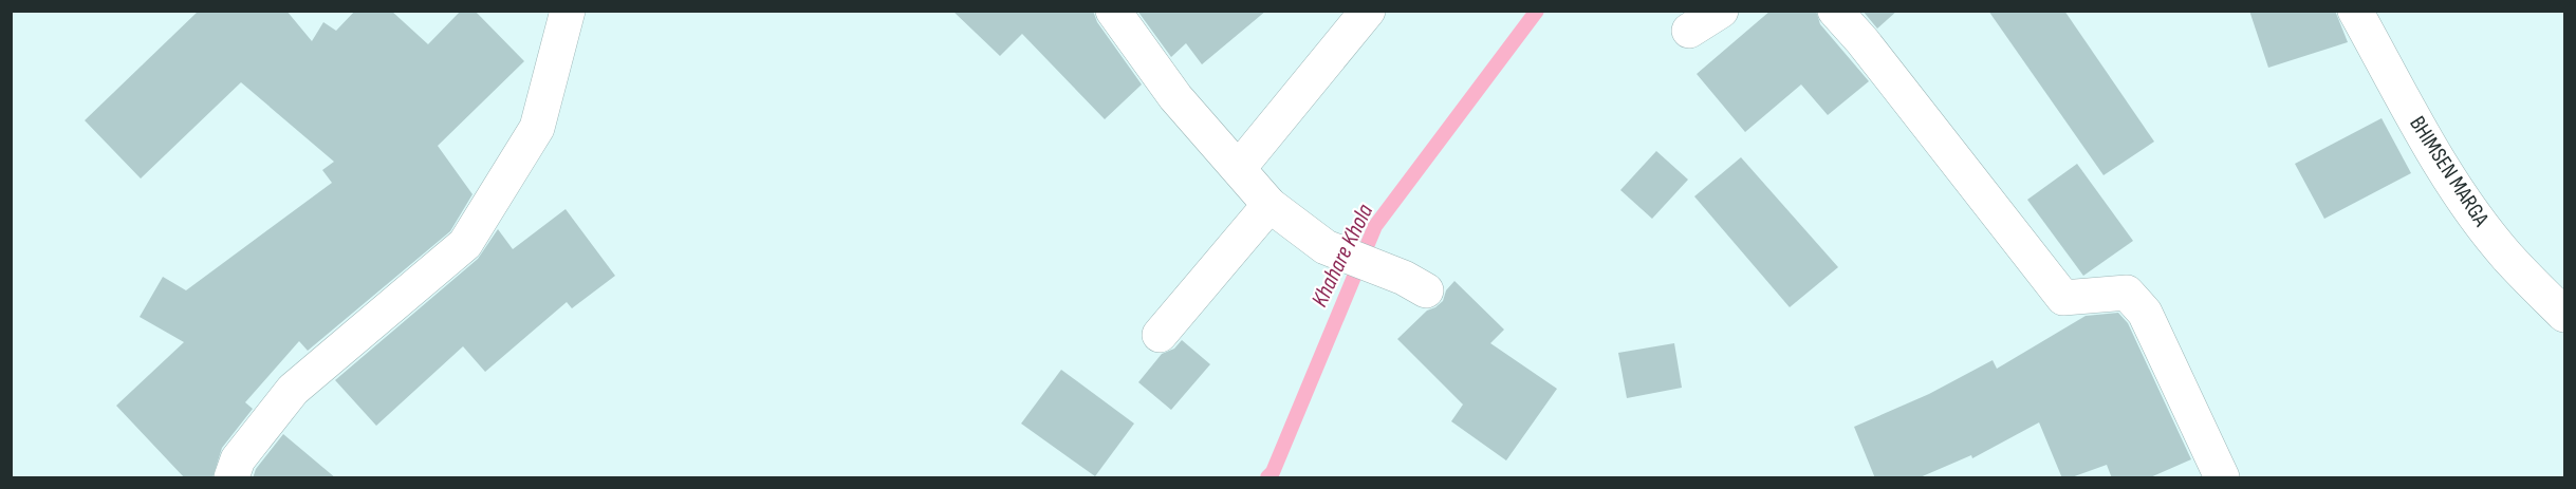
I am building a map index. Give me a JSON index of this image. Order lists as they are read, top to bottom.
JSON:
{
  "streets": {
    "street": ["BHIMSEN MARGA"]
  },
  "water": ["Khahare Khola"]
}
